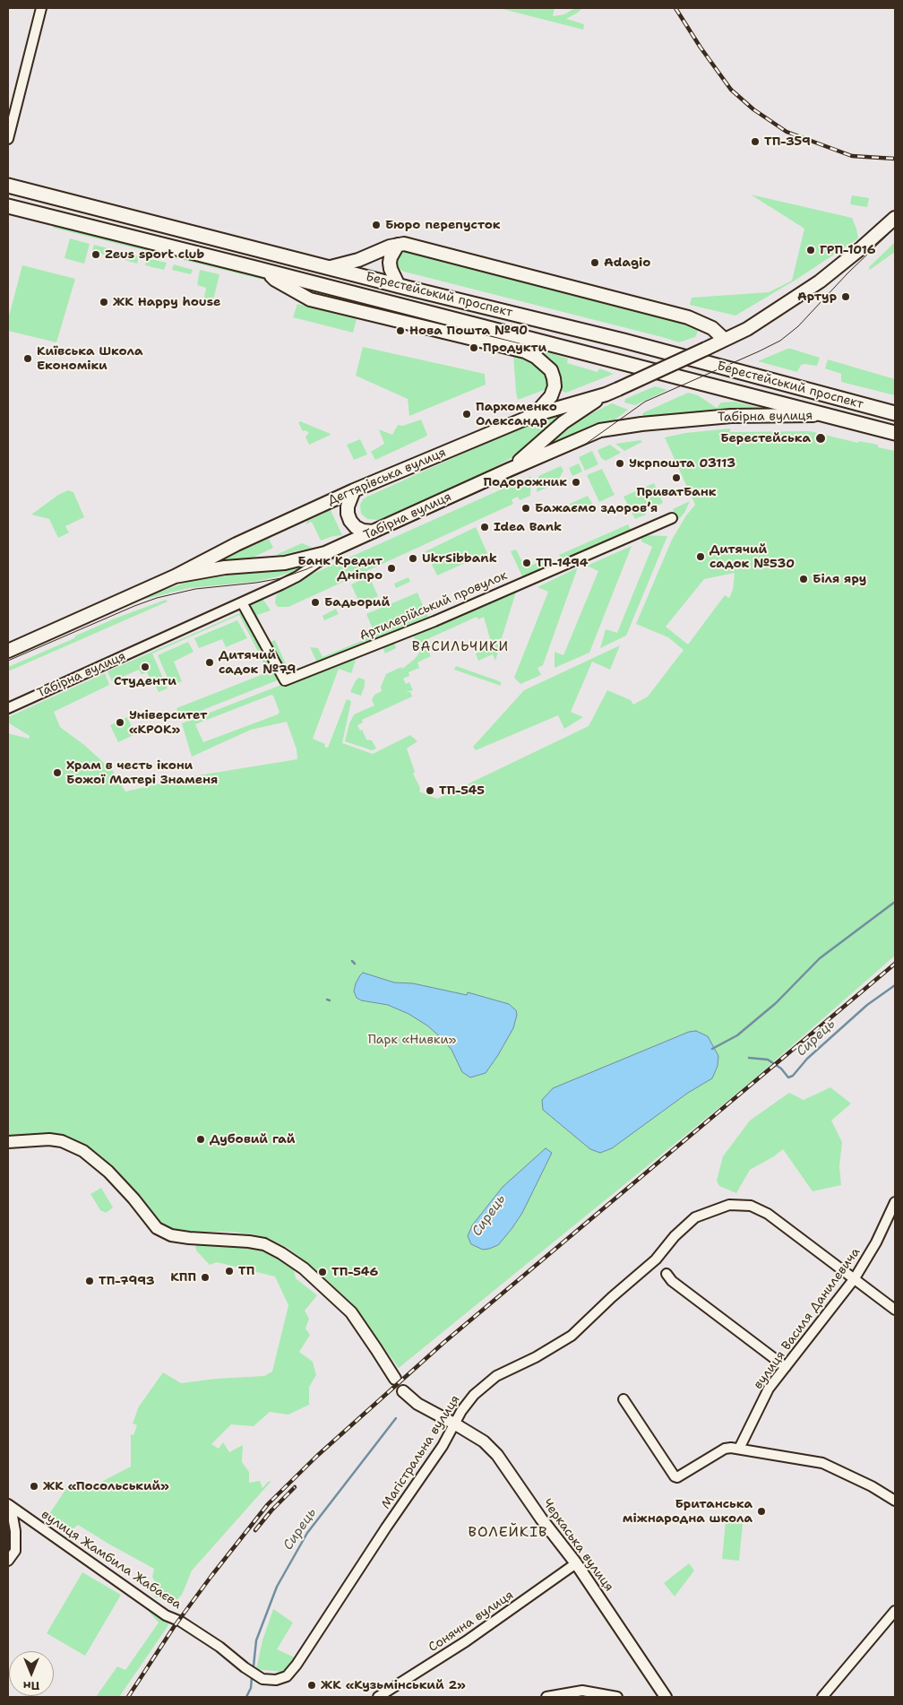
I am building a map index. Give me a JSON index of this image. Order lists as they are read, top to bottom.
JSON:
{
  "streets": {
    "main road": ["Берестейський проспект", "Табірна вулиця", "Дегтярівська вулиця"],
    "street": [
      "Артилерійський провулок",
      "вулиця Василя Данилевича",
      "Магістральна вулиця",
      "Черкаська вулиця",
      "вулиця Жамбила Жабаєва",
      "Сонячна вулиця"
    ]
  },
  "crossings": [
    ["Берестейський проспект", "Табірна вулиця"],
    ["Табірна вулиця", "Дегтярівська вулиця"],
    ["Табірна вулиця", "Артилерійський провулок"],
    ["вулиця Василя Данилевича", "Магістральна вулиця"],
    ["Магістральна вулиця", "Черкаська вулиця"],
    ["Магістральна вулиця", "вулиця Жамбила Жабаєва"],
    ["Черкаська вулиця", "Сонячна вулиця"]
  ],
  "districts": ["ВАСИЛЬЧИКИ", "ВОЛЕЙКІВ"],
  "water": ["Сирець"],
  "parks": ["Парк «Нивки»"],
  "places": [
    "ТП-359",
    "Бюро перепусток",
    "ГРП-1016",
    "Zeus sport club",
    "Adagio",
    "Артур",
    "ЖК Happy house",
    "Нова Пошта №90",
    "Продукти",
    "Київська Школа Економіки",
    "Пархоменко Олександр",
    "Берестейська",
    "Укрпошта 03113",
    "ПриватБанк",
    "Подорожник",
    "Бажаємо здоровʼя",
    "Idea Bank",
    "Дитячий садок №530",
    "UkrSibbank",
    "ТП-1494",
    "Банк Кредит Дніпро",
    "Біля яру",
    "Бадьорий",
    "Дитячий садок №79",
    "Студенти",
    "Університет «КРОК»",
    "Храм в честь ікони Божої Матері Знаменя",
    "ТП-545",
    "Дубовий гай",
    "ТП",
    "ТП-546",
    "КПП",
    "ТП-7993",
    "ЖК «Посольський»",
    "Британська міжнародна школа",
    "ЖК «Кузьмінський 2»"
  ],
  "north": "bottom"
}
